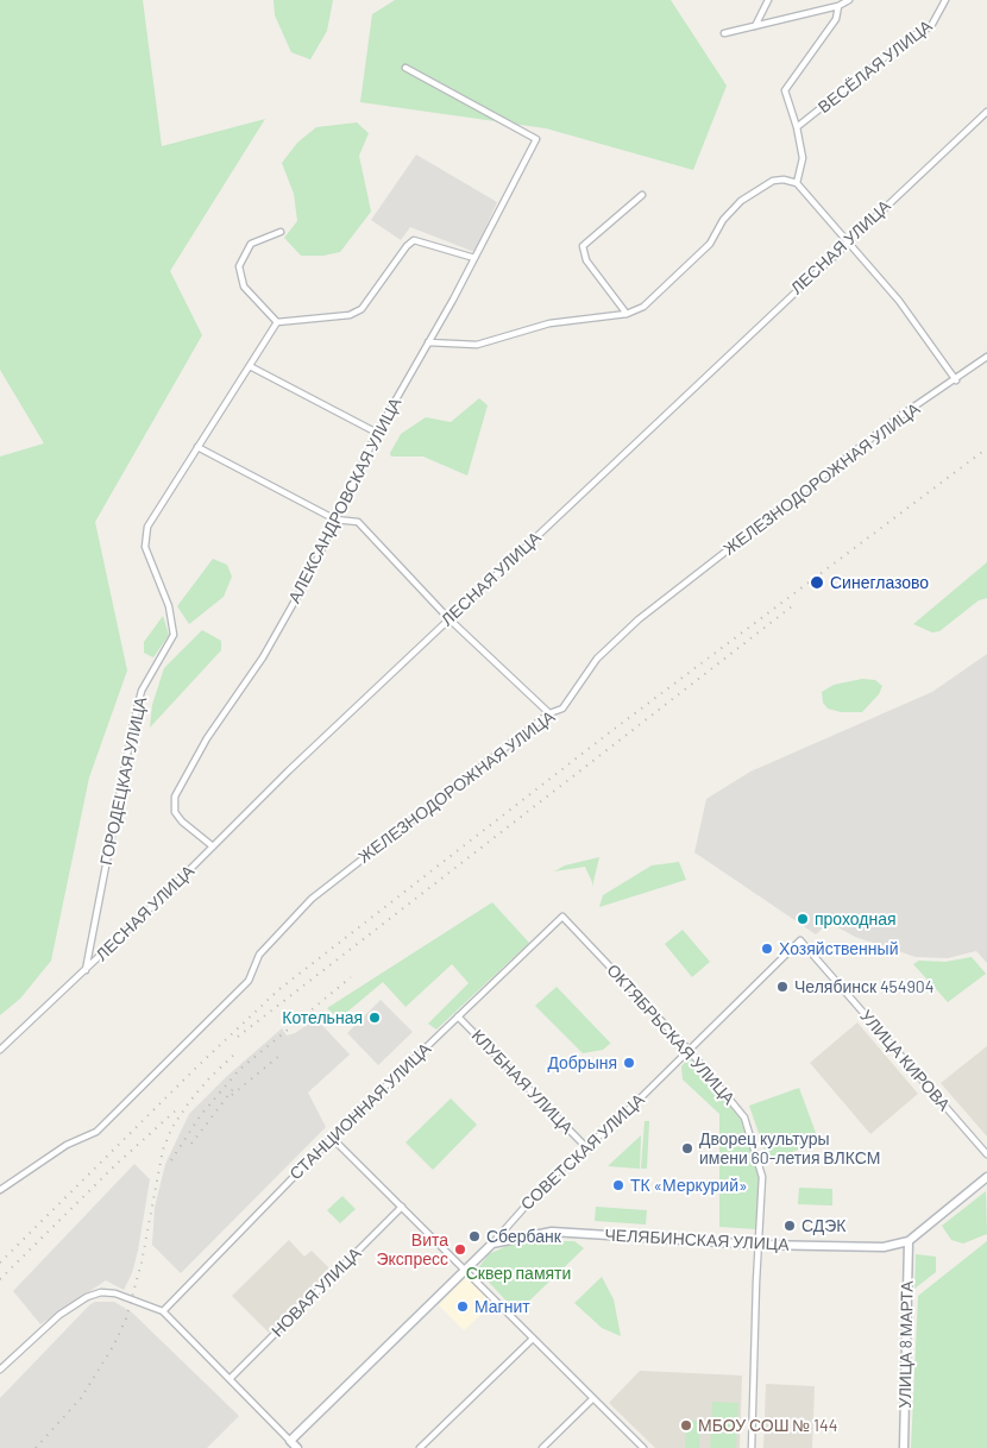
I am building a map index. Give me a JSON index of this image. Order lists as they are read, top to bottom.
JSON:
{
  "streets": {
    "street": [
      "ВЕСЁЛАЯ УЛИЦА",
      "ЛЕСНАЯ УЛИЦА",
      "ЖЕЛЕЗНОДОРОЖНАЯ УЛИЦА",
      "АЛЕКСАНДРОВСКАЯ УЛИЦА",
      "ГОРОДЕЦКАЯ УЛИЦА",
      "ОКТЯБРЬСКАЯ УЛИЦА",
      "УЛИЦА КИРОВА",
      "КЛУБНАЯ УЛИЦА",
      "СТАНЦИОННАЯ УЛИЦА",
      "СОВЕТСКАЯ УЛИЦА",
      "ЧЕЛЯБИНСКАЯ УЛИЦА",
      "НОВАЯ УЛИЦА",
      "УЛИЦА 8 МАРТА"
    ]
  },
  "crossings": [
    ["ЛЕСНАЯ УЛИЦА", "АЛЕКСАНДРОВСКАЯ УЛИЦА"],
    ["ЛЕСНАЯ УЛИЦА", "ГОРОДЕЦКАЯ УЛИЦА"],
    ["ОКТЯБРЬСКАЯ УЛИЦА", "СТАНЦИОННАЯ УЛИЦА"],
    ["ОКТЯБРЬСКАЯ УЛИЦА", "СОВЕТСКАЯ УЛИЦА"],
    ["ОКТЯБРЬСКАЯ УЛИЦА", "ЧЕЛЯБИНСКАЯ УЛИЦА"],
    ["УЛИЦА КИРОВА", "СОВЕТСКАЯ УЛИЦА"],
    ["КЛУБНАЯ УЛИЦА", "СТАНЦИОННАЯ УЛИЦА"],
    ["КЛУБНАЯ УЛИЦА", "СОВЕТСКАЯ УЛИЦА"],
    ["СОВЕТСКАЯ УЛИЦА", "ЧЕЛЯБИНСКАЯ УЛИЦА"],
    ["ЧЕЛЯБИНСКАЯ УЛИЦА", "УЛИЦА 8 МАРТА"]
  ],
  "parks": ["Сквер памяти"],
  "places": [
    "Синеглазово",
    "проходная",
    "Хозяйственный",
    "Челябинск 454904",
    "Котельная",
    "Добрыня",
    "Дворец культуры имени 60-летия ВЛКСМ",
    "ТК «Меркурий»",
    "СДЭК",
    "Сбербанк",
    "Вита Экспресс",
    "Магнит",
    "МБОУ СОШ № 144"
  ]
}
